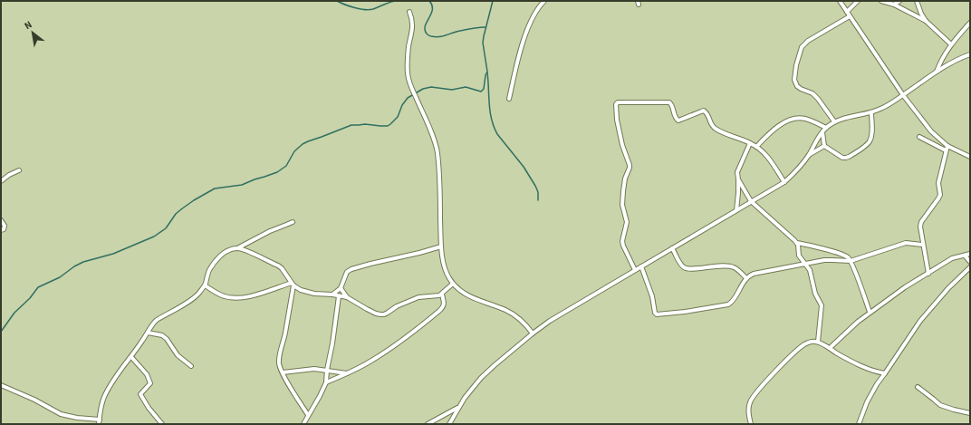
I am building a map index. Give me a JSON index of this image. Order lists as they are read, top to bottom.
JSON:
{
  "north": "top left"
}
